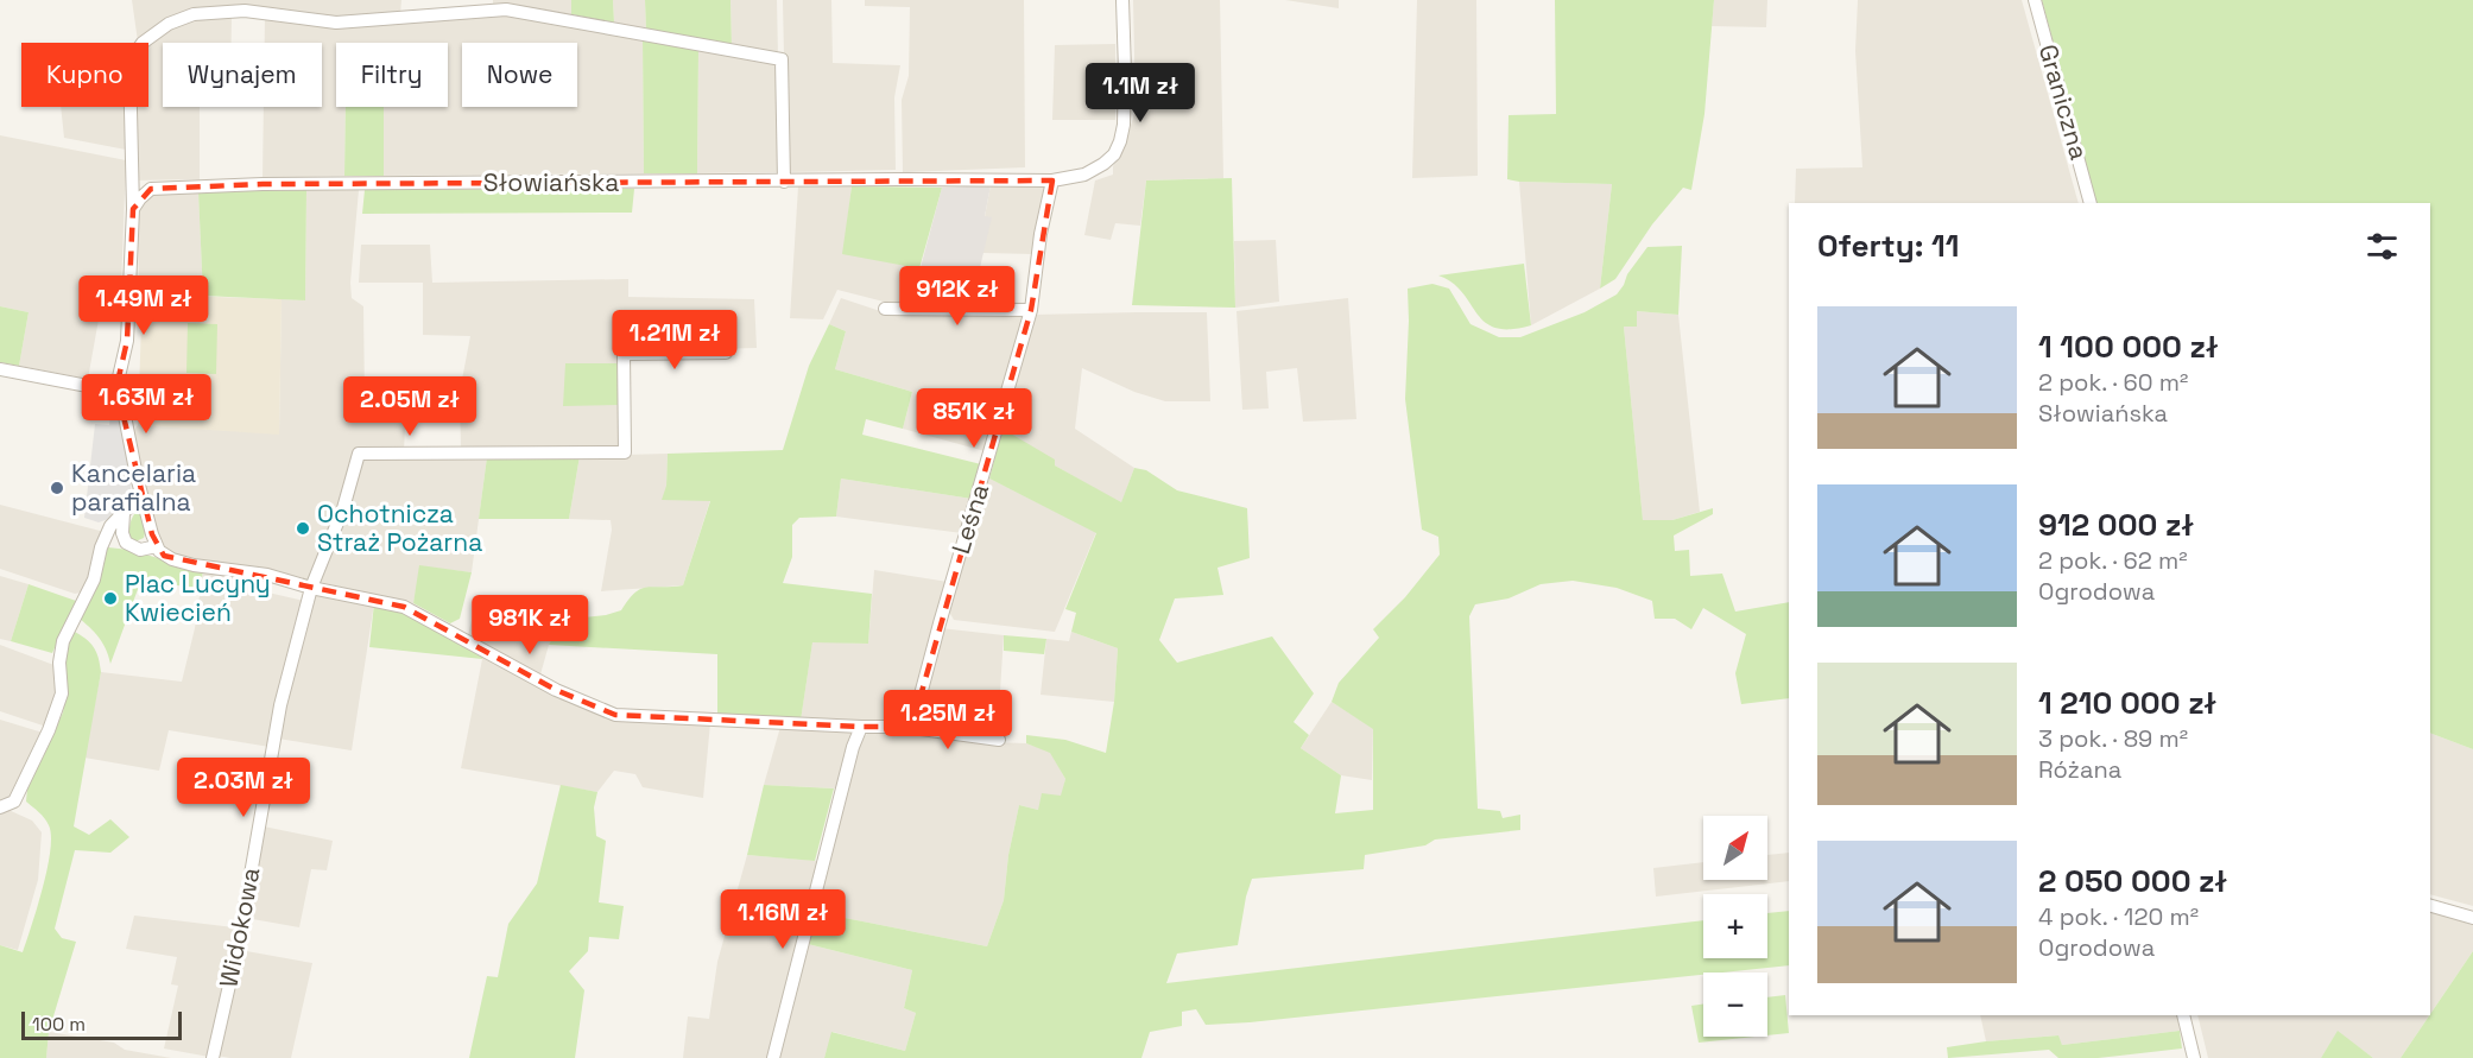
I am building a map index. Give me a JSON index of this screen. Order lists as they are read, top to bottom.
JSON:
{
  "streets": {
    "street": [
      "Graniczna",
      "Słowiańska",
      "Leśna",
      "Widokowa"
    ]
  },
  "crossings": [
    ["Słowiańska", "Leśna"]
  ],
  "places": ["Kancelaria parafialna", "Ochotnicza Straż Pożarna", "Plac Lucyny Kwiecień"],
  "scale_bar": "100 m",
  "north": "top right",
  "page": {
    "chip": [
      "Kupno",
      "Wynajem",
      "Filtry",
      "Nowe"
    ],
    "price": [
      "1.1M zł",
      "912K zł",
      "1.49M zł",
      "1.21M zł",
      "1.63M zł",
      "2.05M zł",
      "851K zł",
      "981K zł",
      "1.25M zł",
      "2.03M zł",
      "1.16M zł"
    ],
    "heading": "Oferty: 11",
    "list": [
      {
        "name": "1 100 000 zł",
        "note": "2 pok. · 60 m² · Słowiańska"
      },
      {
        "name": "912 000 zł",
        "note": "2 pok. · 62 m² · Ogrodowa"
      },
      {
        "name": "1 210 000 zł",
        "note": "3 pok. · 89 m² · Różana"
      },
      {
        "name": "2 050 000 zł",
        "note": "4 pok. · 120 m² · Ogrodowa"
      }
    ],
    "map_buttons": ["+", "−"],
    "scale": "100 m"
  }
}
